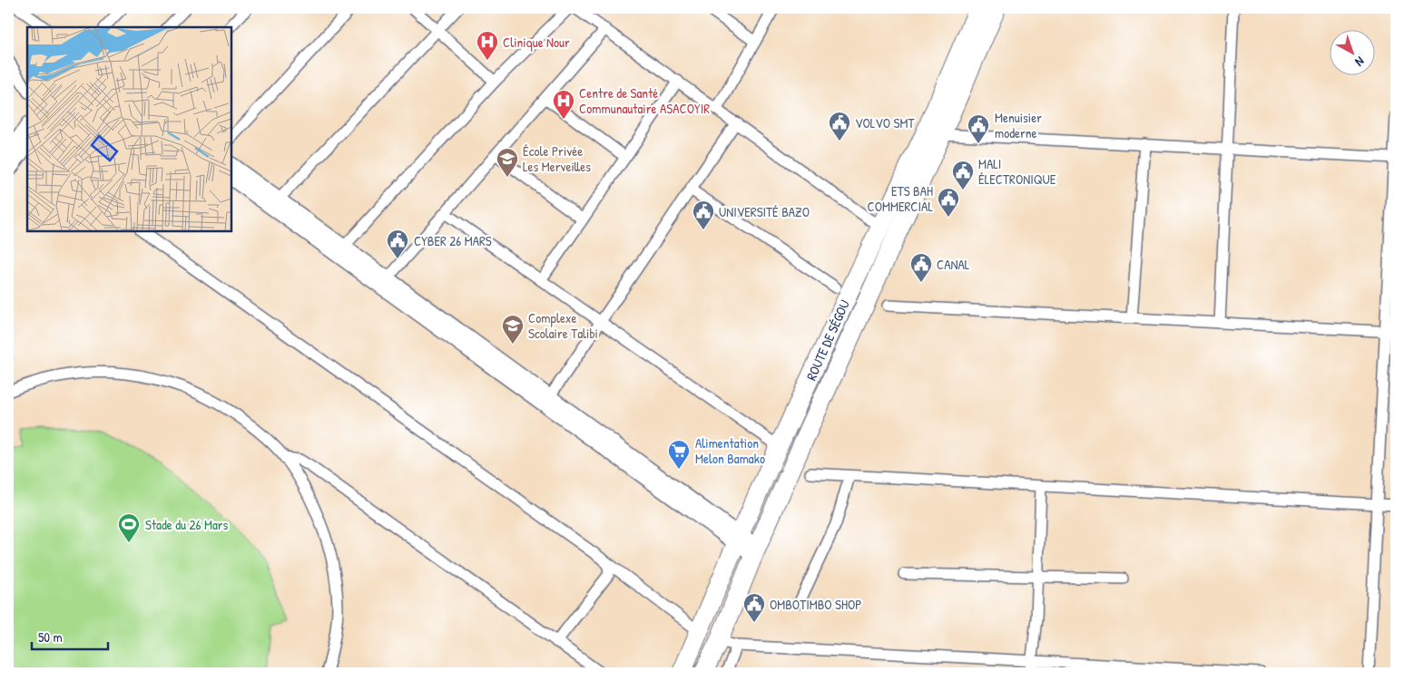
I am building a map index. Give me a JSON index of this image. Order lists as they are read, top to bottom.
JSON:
{
  "streets": {
    "highway": ["ROUTE DE SÉGOU"]
  },
  "places": {
    "hospital": ["Clinique Nour", "Centre de Santé Communautaire ASACOYIR"],
    "public building": [
      "VOLVO SMT",
      "Menuisier moderne",
      "MALI ÉLECTRONIQUE",
      "ETS BAH COMMERCIAL",
      "UNIVERSITÉ BAZO",
      "CYBER 26 MARS",
      "CANAL",
      "OMBOTIMBO SHOP"
    ],
    "school or university": ["École Privée Les Merveilles", "Complexe Scolaire Talibi"],
    "supermarket": ["Alimentation Melon Bamako"],
    "sports": ["Stade du 26 Mars"]
  },
  "scale_bar": "50 m",
  "north": "bottom right"
}
